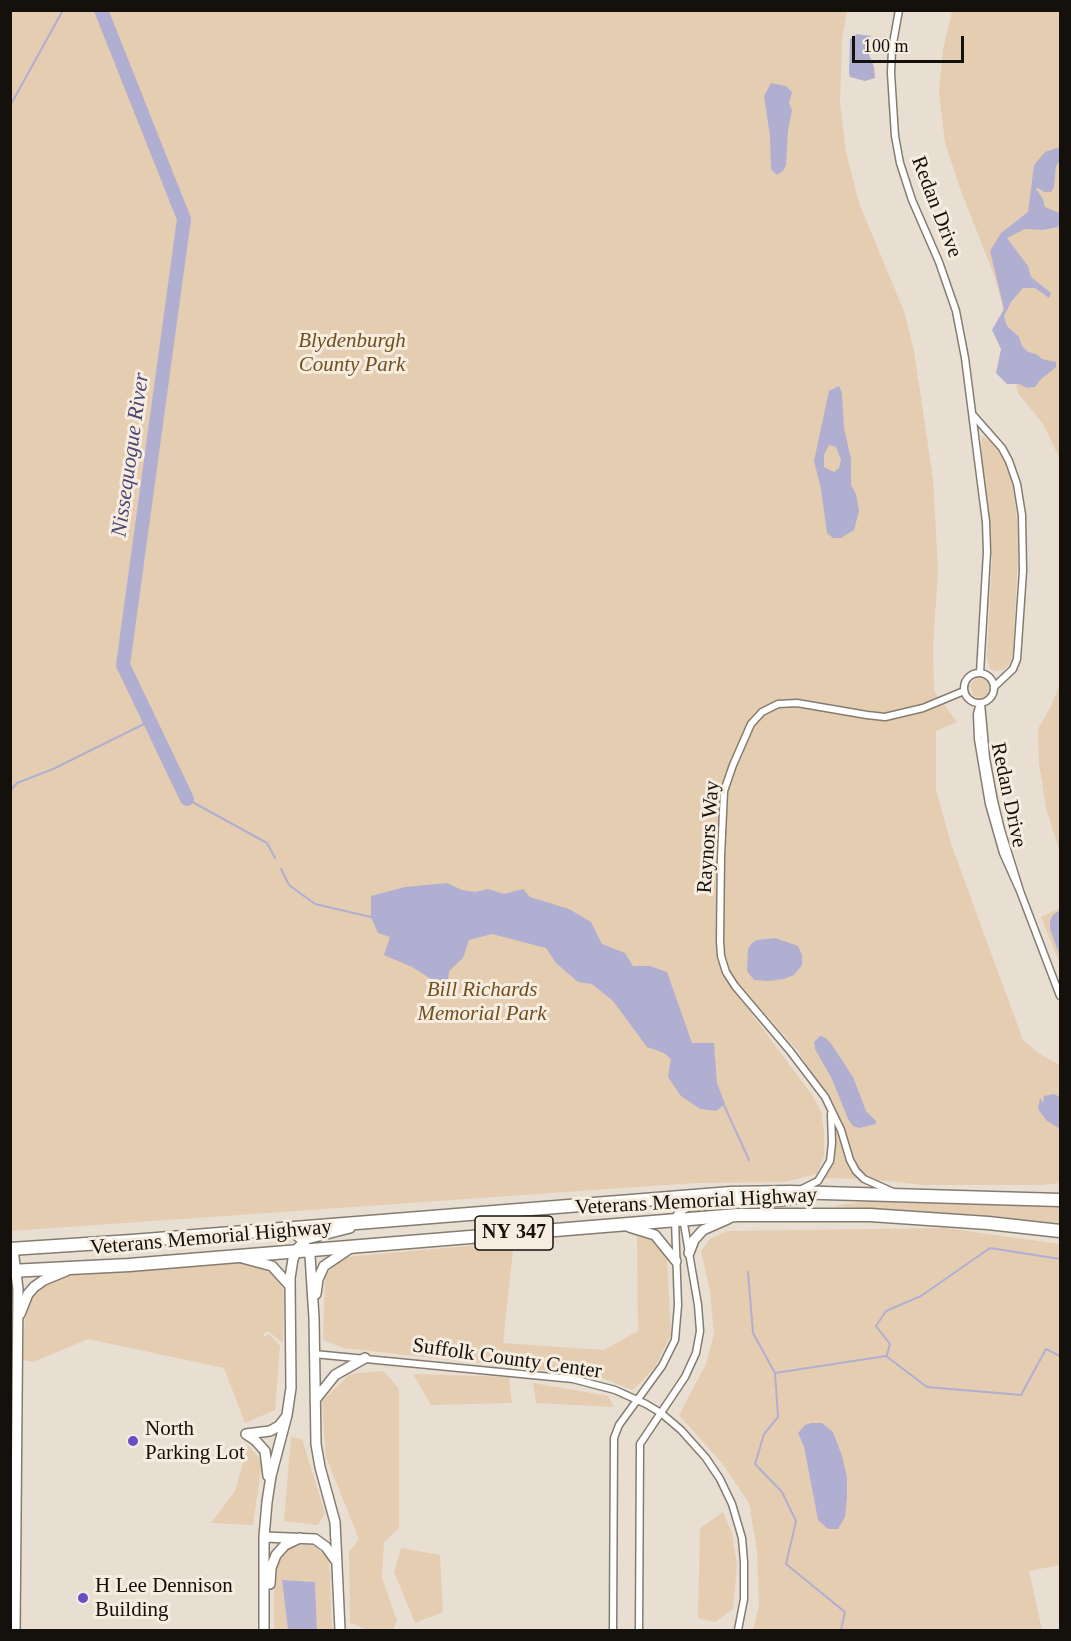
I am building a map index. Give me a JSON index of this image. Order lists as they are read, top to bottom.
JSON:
{
  "streets": {
    "highway": ["Veterans Memorial Highway", "NY 347"],
    "street": ["Redan Drive", "Raynors Way", "Suffolk County Center"]
  },
  "crossings": [
    ["Redan Drive", "Raynors Way"],
    ["Raynors Way", "Veterans Memorial Highway"],
    ["Veterans Memorial Highway", "NY 347"]
  ],
  "water": ["Nissequogue River"],
  "parks": ["Blydenburgh County Park", "Bill Richards Memorial Park"],
  "places": ["North Parking Lot", "H Lee Dennison Building"],
  "scale_bar": "100 m"
}
